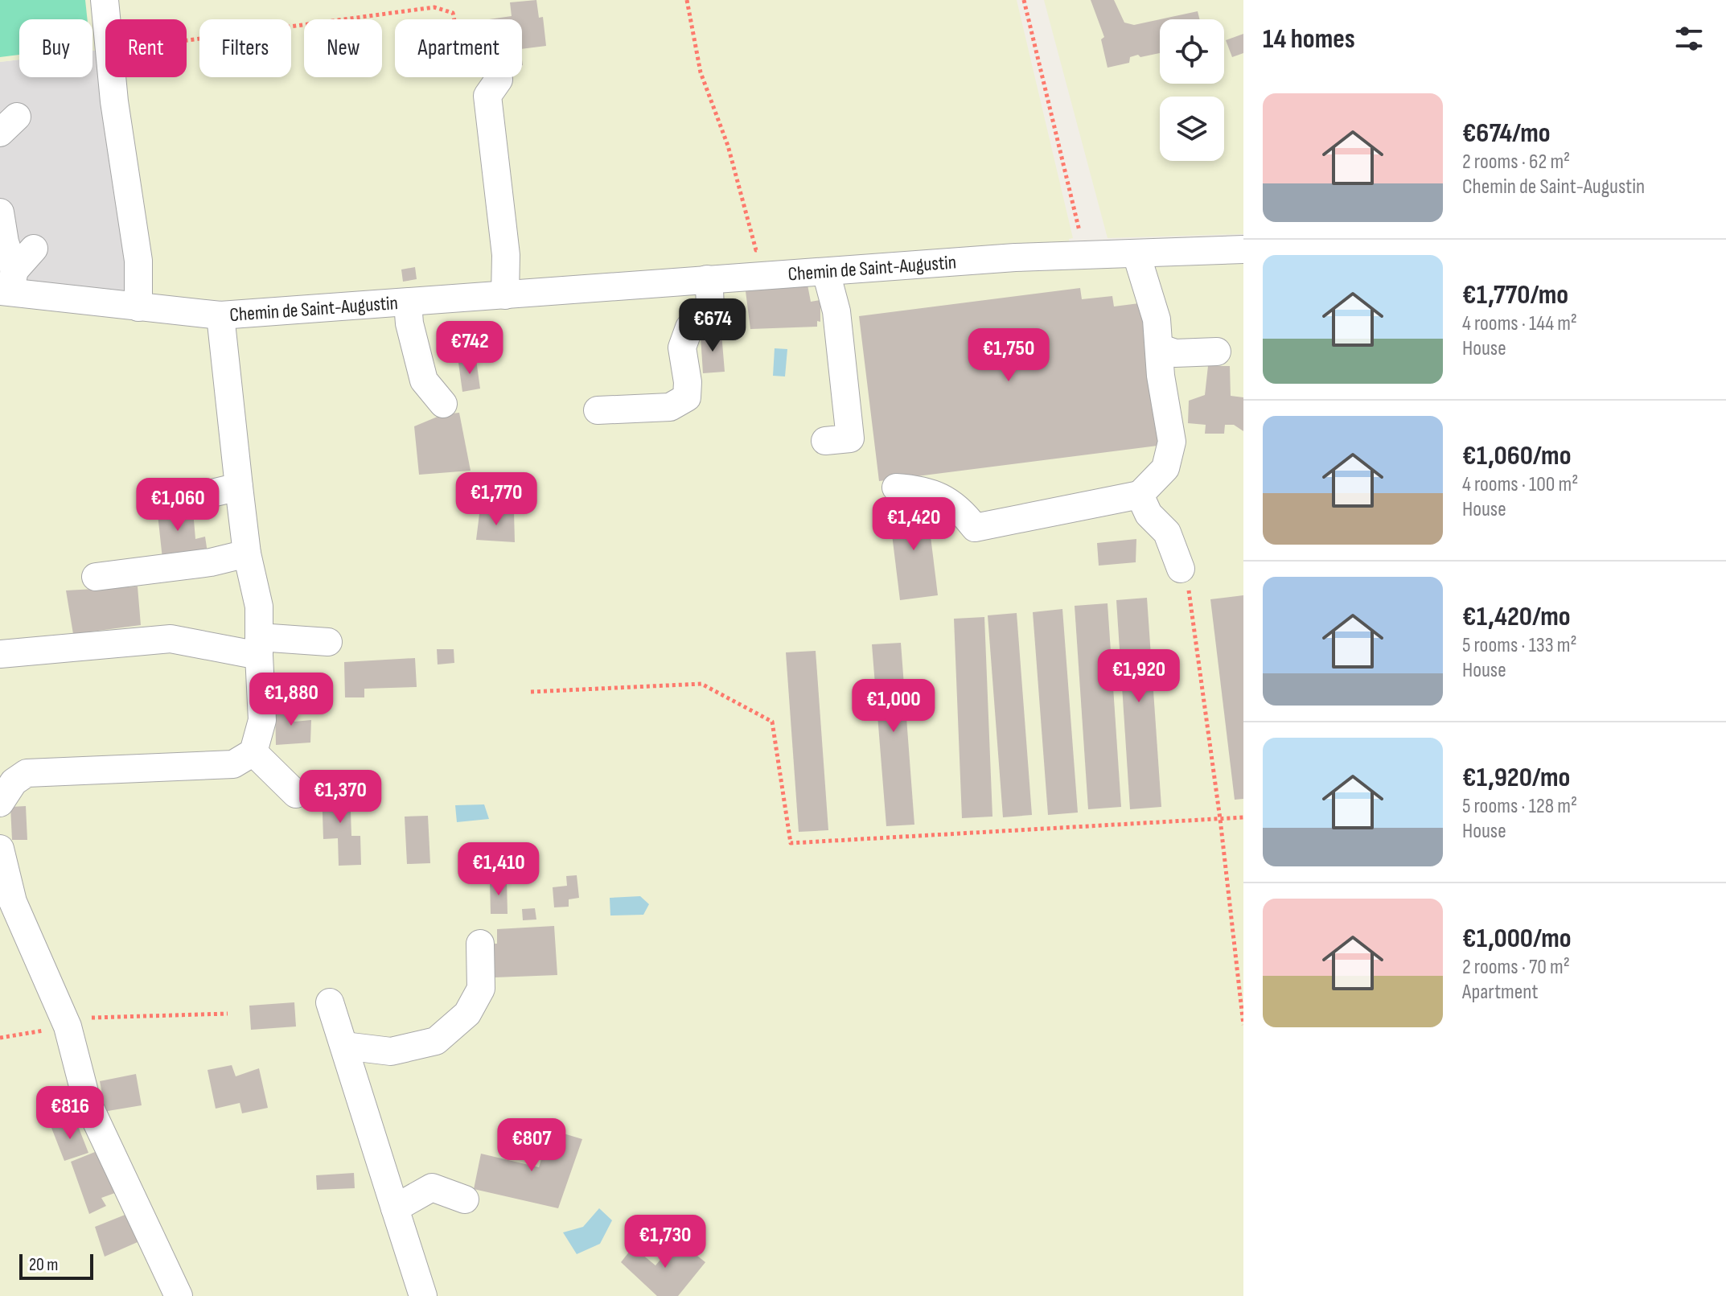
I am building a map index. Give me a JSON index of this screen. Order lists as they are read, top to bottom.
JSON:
{
  "streets": {
    "street": ["Chemin de Saint-Augustin"]
  },
  "scale_bar": "20 m",
  "page": {
    "heading": "14 homes",
    "chip": [
      "Buy",
      "Rent",
      "Filters",
      "New",
      "Apartment"
    ],
    "list": [
      {
        "name": "€674/mo",
        "note": "2 rooms · 62 m² · Chemin de Saint-Augustin"
      },
      {
        "name": "€1,770/mo",
        "note": "4 rooms · 144 m² · House"
      },
      {
        "name": "€1,060/mo",
        "note": "4 rooms · 100 m² · House"
      },
      {
        "name": "€1,420/mo",
        "note": "5 rooms · 133 m² · House"
      },
      {
        "name": "€1,920/mo",
        "note": "5 rooms · 128 m² · House"
      },
      {
        "name": "€1,000/mo",
        "note": "2 rooms · 70 m² · Apartment"
      }
    ],
    "price": [
      "€674",
      "€742",
      "€1,750",
      "€1,770",
      "€1,060",
      "€1,420",
      "€1,920",
      "€1,880",
      "€1,000",
      "€1,370",
      "€1,410",
      "€816",
      "€807",
      "€1,730"
    ],
    "scale": "20 m"
  }
}
